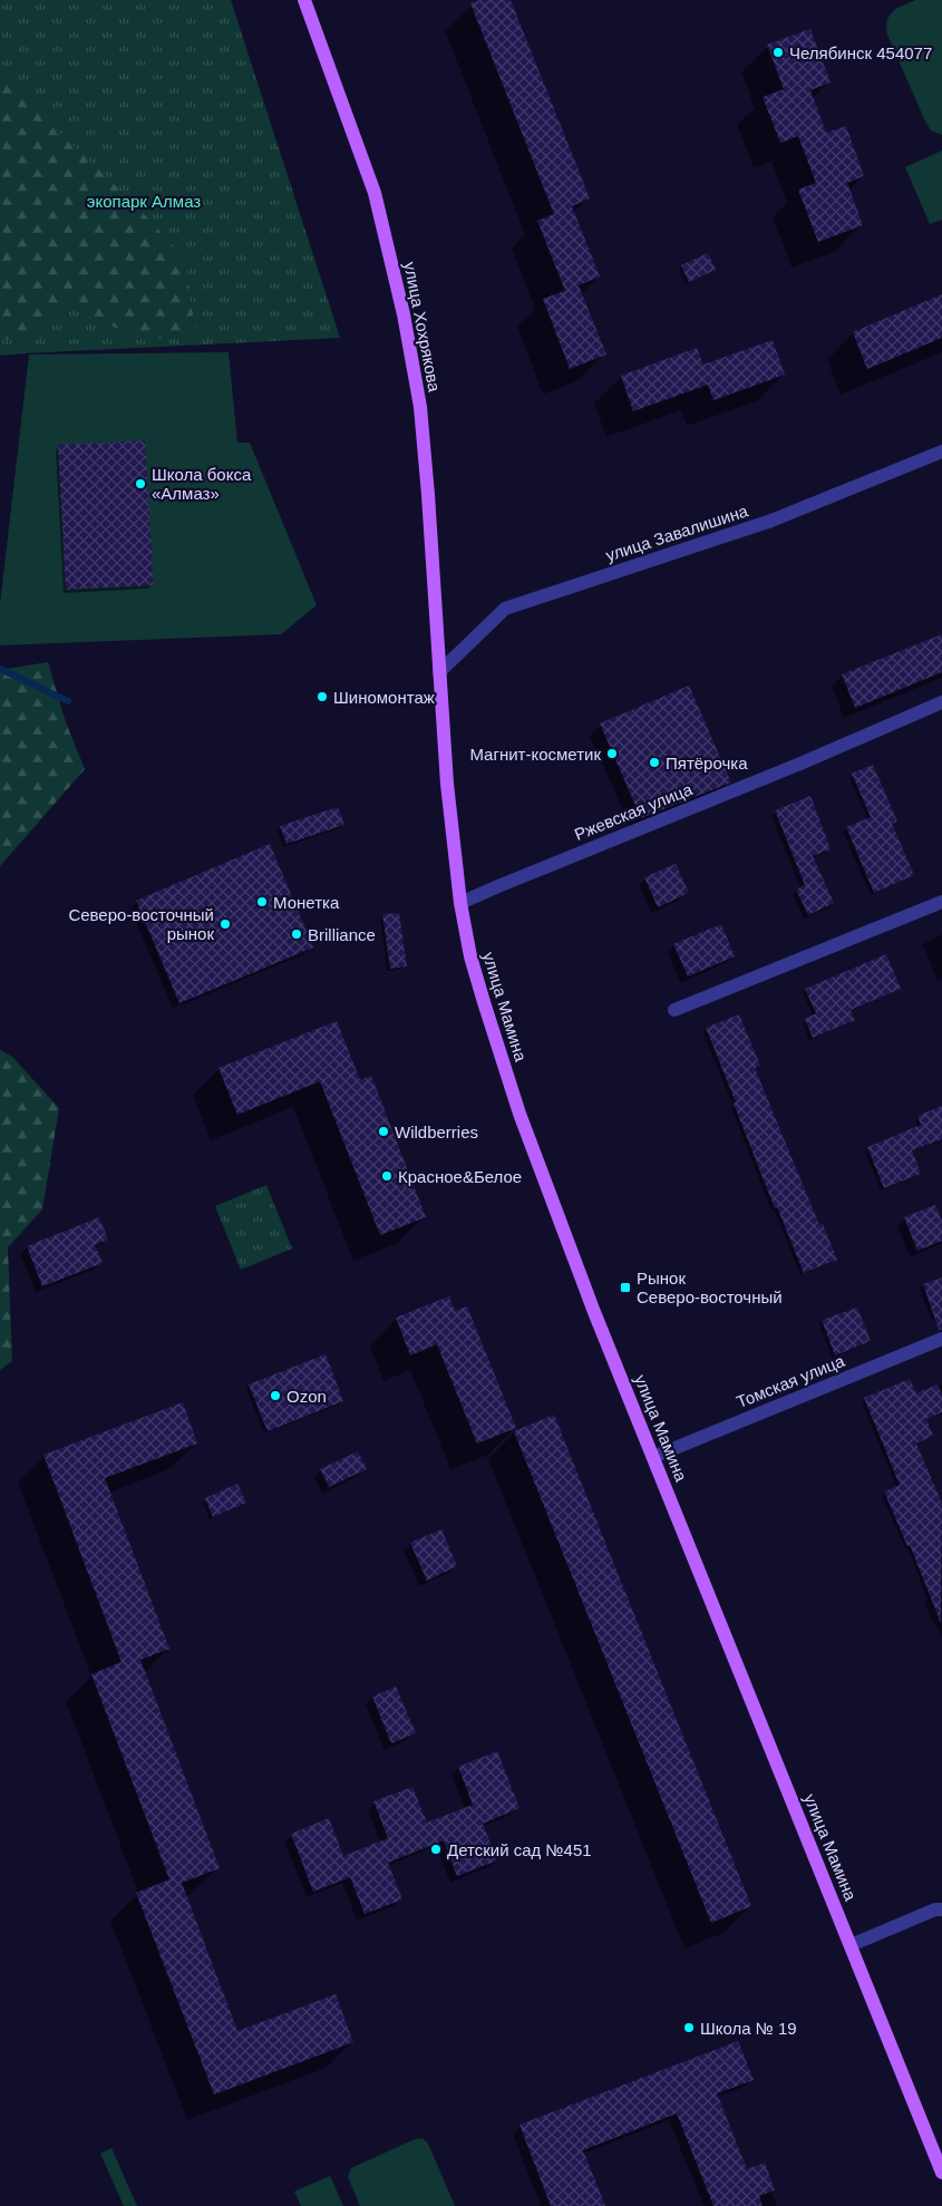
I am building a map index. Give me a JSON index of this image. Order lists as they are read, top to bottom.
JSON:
{
  "streets": {
    "main road": ["улица Хохрякова", "улица Мамина"],
    "street": ["улица Завалишина", "Ржевская улица", "Томская улица"]
  },
  "crossings": [
    ["улица Хохрякова", "улица Завалишина"],
    ["улица Хохрякова", "улица Мамина"],
    ["улица Завалишина", "улица Мамина"],
    ["Ржевская улица", "улица Мамина"],
    ["улица Мамина", "Томская улица"]
  ],
  "parks": ["экопарк Алмаз"],
  "places": {
    "other": [
      "Челябинск 454077",
      "Школа бокса «Алмаз»",
      "Шиномонтаж",
      "Магнит-косметик",
      "Пятёрочка",
      "Монетка",
      "Северо-восточный рынок",
      "Brilliance",
      "Wildberries",
      "Красное&Белое",
      "Ozon",
      "Детский сад №451",
      "Школа № 19"
    ],
    "transit": ["Рынок Северо-восточный"]
  }
}
